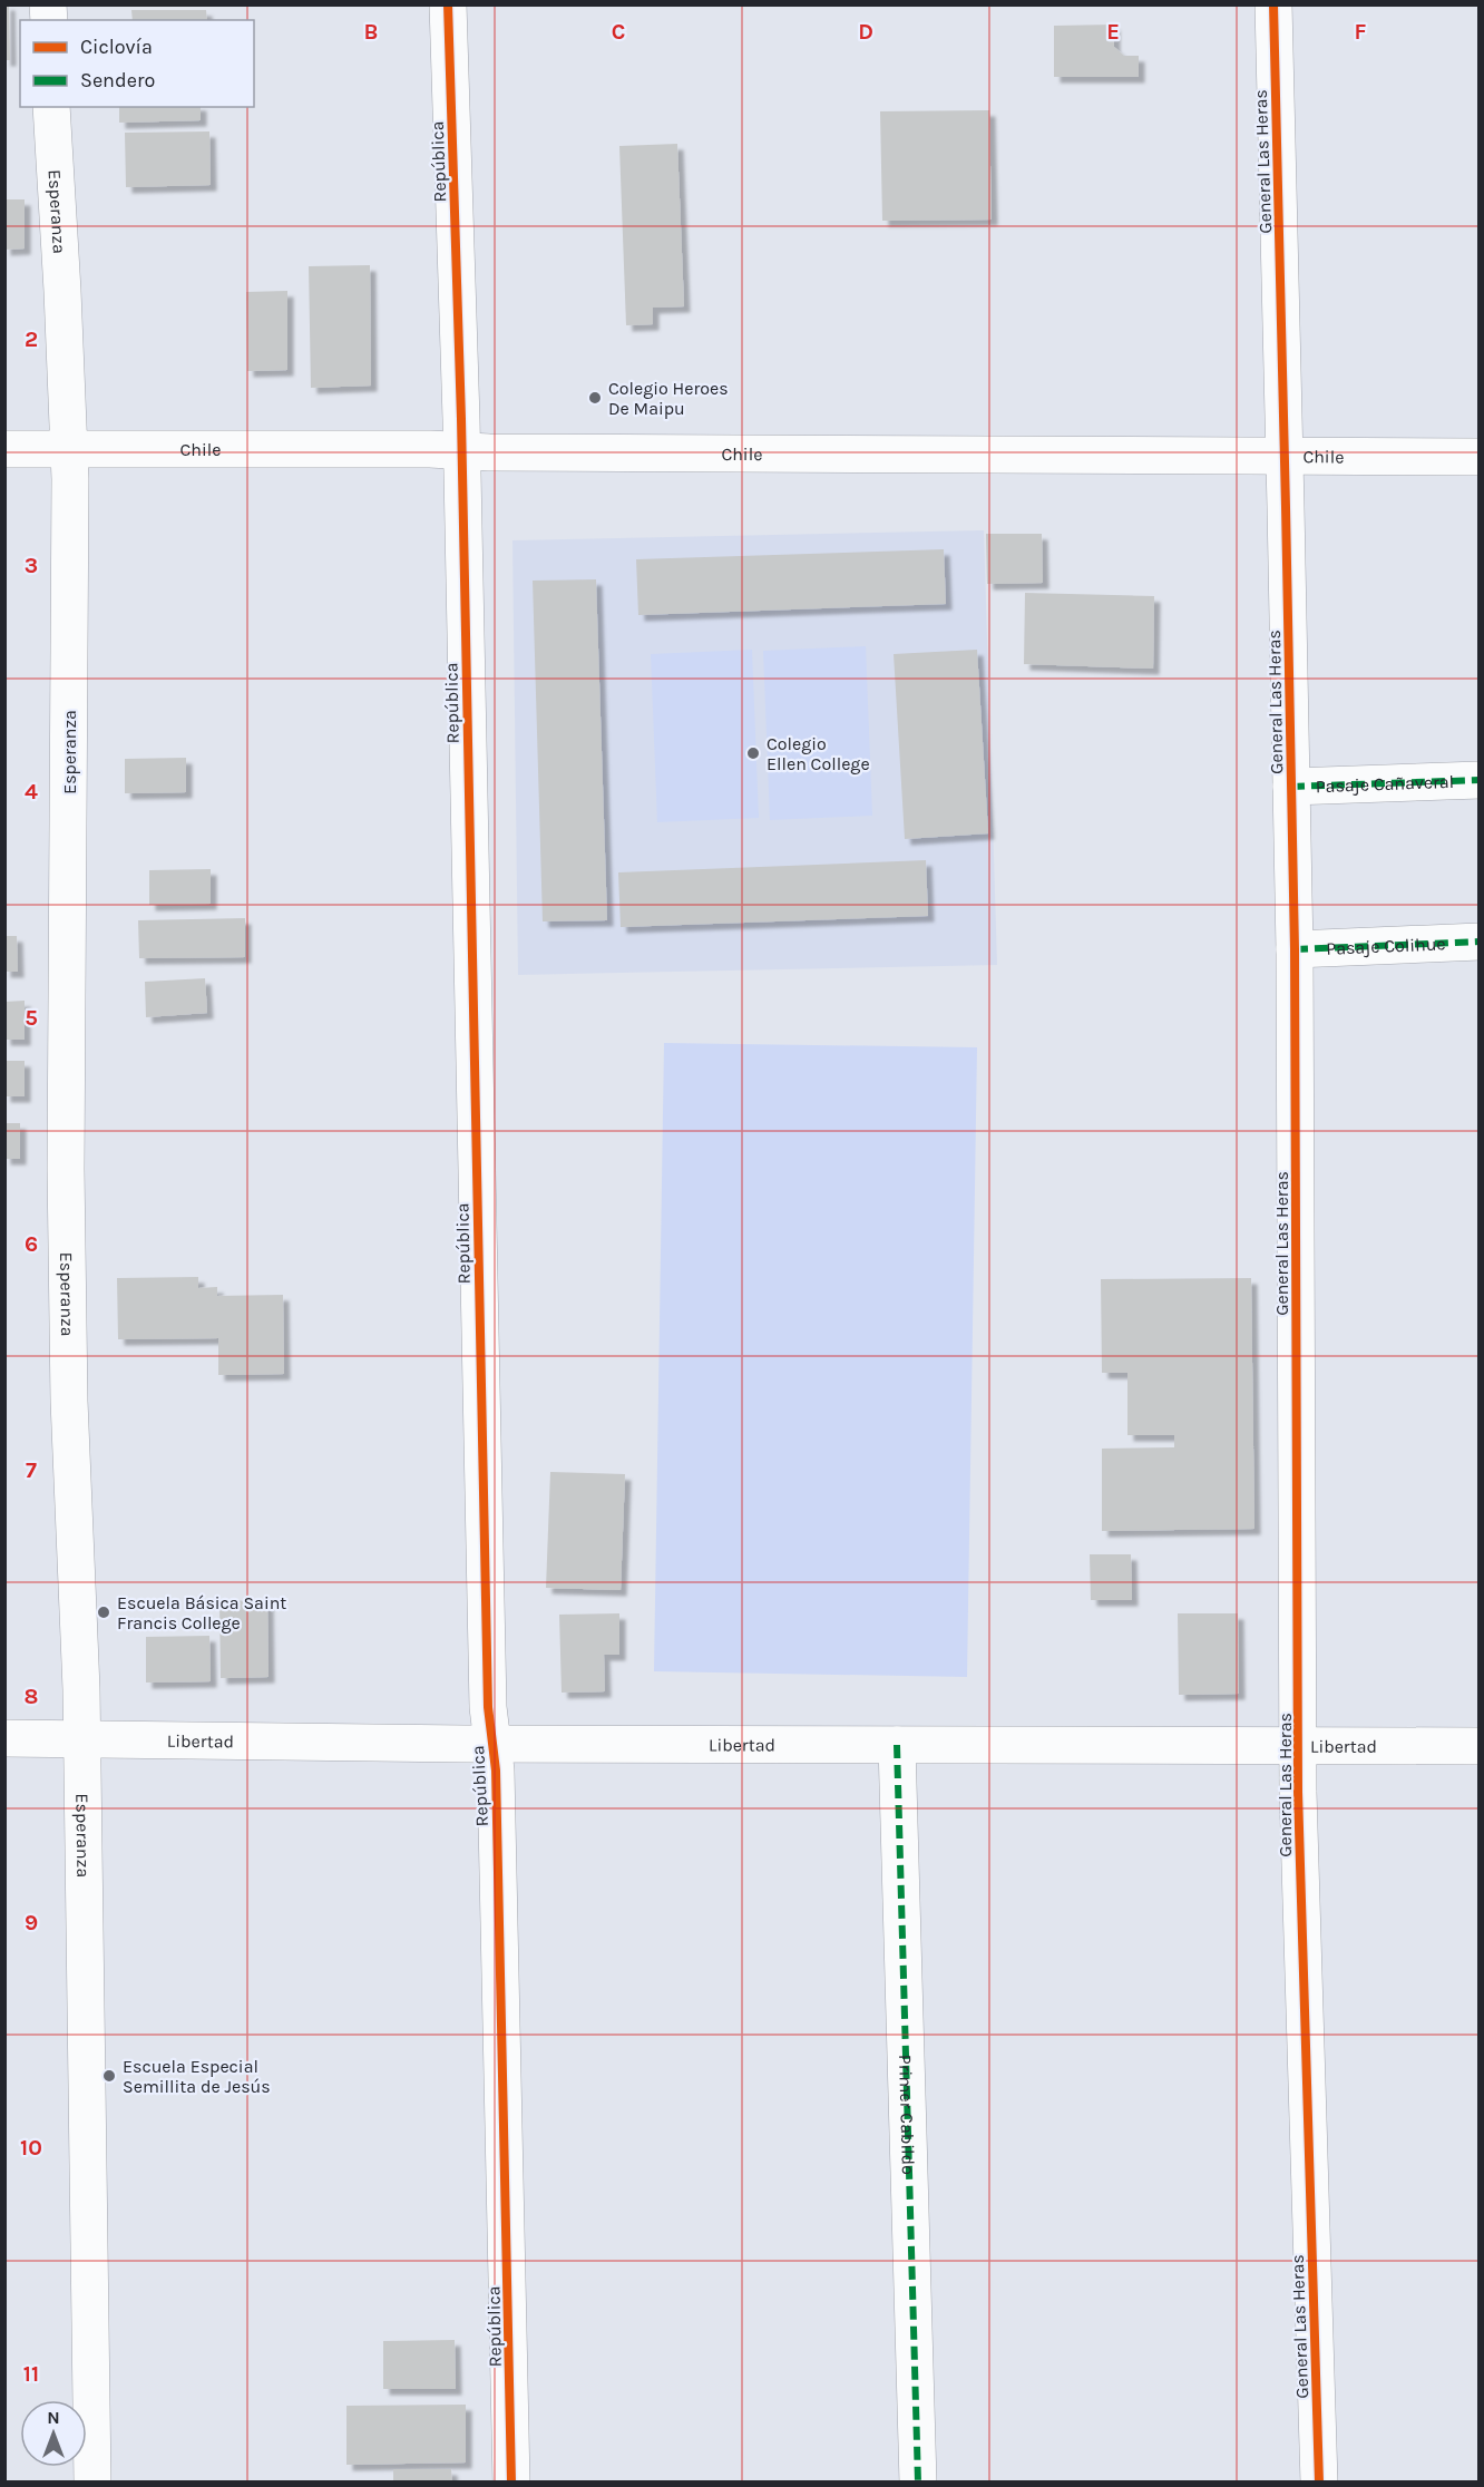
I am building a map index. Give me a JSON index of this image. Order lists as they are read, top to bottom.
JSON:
{
  "streets": {
    "street": [
      "República",
      "General Las Heras",
      "Esperanza",
      "Chile",
      "Pasaje Cañaveral",
      "Pasaje Colihue",
      "Libertad",
      "Primer Cabildo"
    ]
  },
  "crossings": [
    ["República", "Chile"],
    ["República", "Libertad"],
    ["General Las Heras", "Chile"],
    ["General Las Heras", "Pasaje Cañaveral"],
    ["General Las Heras", "Pasaje Colihue"],
    ["General Las Heras", "Libertad"],
    ["Esperanza", "Chile"],
    ["Esperanza", "Libertad"],
    ["Libertad", "Primer Cabildo"]
  ],
  "places": [
    "Colegio Heroes De Maipu",
    "Colegio Ellen College",
    "Escuela Básica Saint Francis College",
    "Escuela Especial Semillita de Jesús"
  ],
  "legend": ["Ciclovía", "Sendero"],
  "north": "top",
  "grid": {
    "columns": [
      "B",
      "C",
      "D",
      "E",
      "F"
    ],
    "rows": [
      "2",
      "3",
      "4",
      "5",
      "6",
      "7",
      "8",
      "9",
      "10",
      "11"
    ]
  }
}
